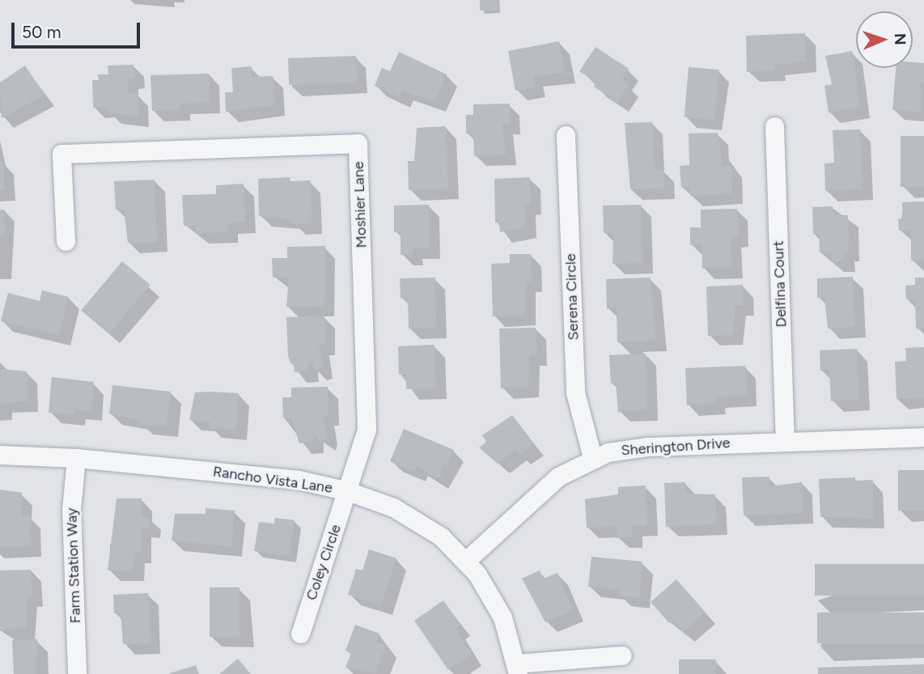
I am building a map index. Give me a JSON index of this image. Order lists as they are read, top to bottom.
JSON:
{
  "streets": {
    "street": [
      "Moshier Lane",
      "Delfina Court",
      "Serena Circle",
      "Sherington Drive",
      "Rancho Vista Lane",
      "Coley Circle",
      "Farm Station Way"
    ]
  },
  "crossings": [
    ["Moshier Lane", "Rancho Vista Lane"],
    ["Moshier Lane", "Coley Circle"],
    ["Delfina Court", "Sherington Drive"],
    ["Serena Circle", "Sherington Drive"],
    ["Sherington Drive", "Rancho Vista Lane"],
    ["Rancho Vista Lane", "Coley Circle"],
    ["Rancho Vista Lane", "Farm Station Way"]
  ],
  "scale_bar": "50 m",
  "north": "right"
}
